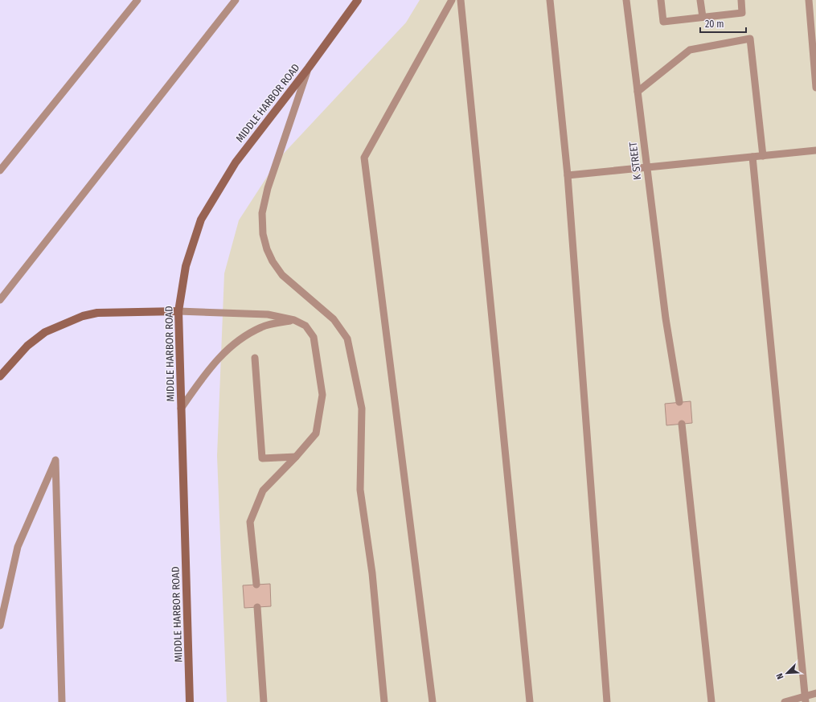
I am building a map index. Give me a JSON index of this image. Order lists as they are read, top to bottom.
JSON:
{
  "streets": {
    "main road": ["MIDDLE HARBOR ROAD"],
    "lane": ["K STREET"]
  },
  "scale_bar": "20 m",
  "north": "bottom left"
}
